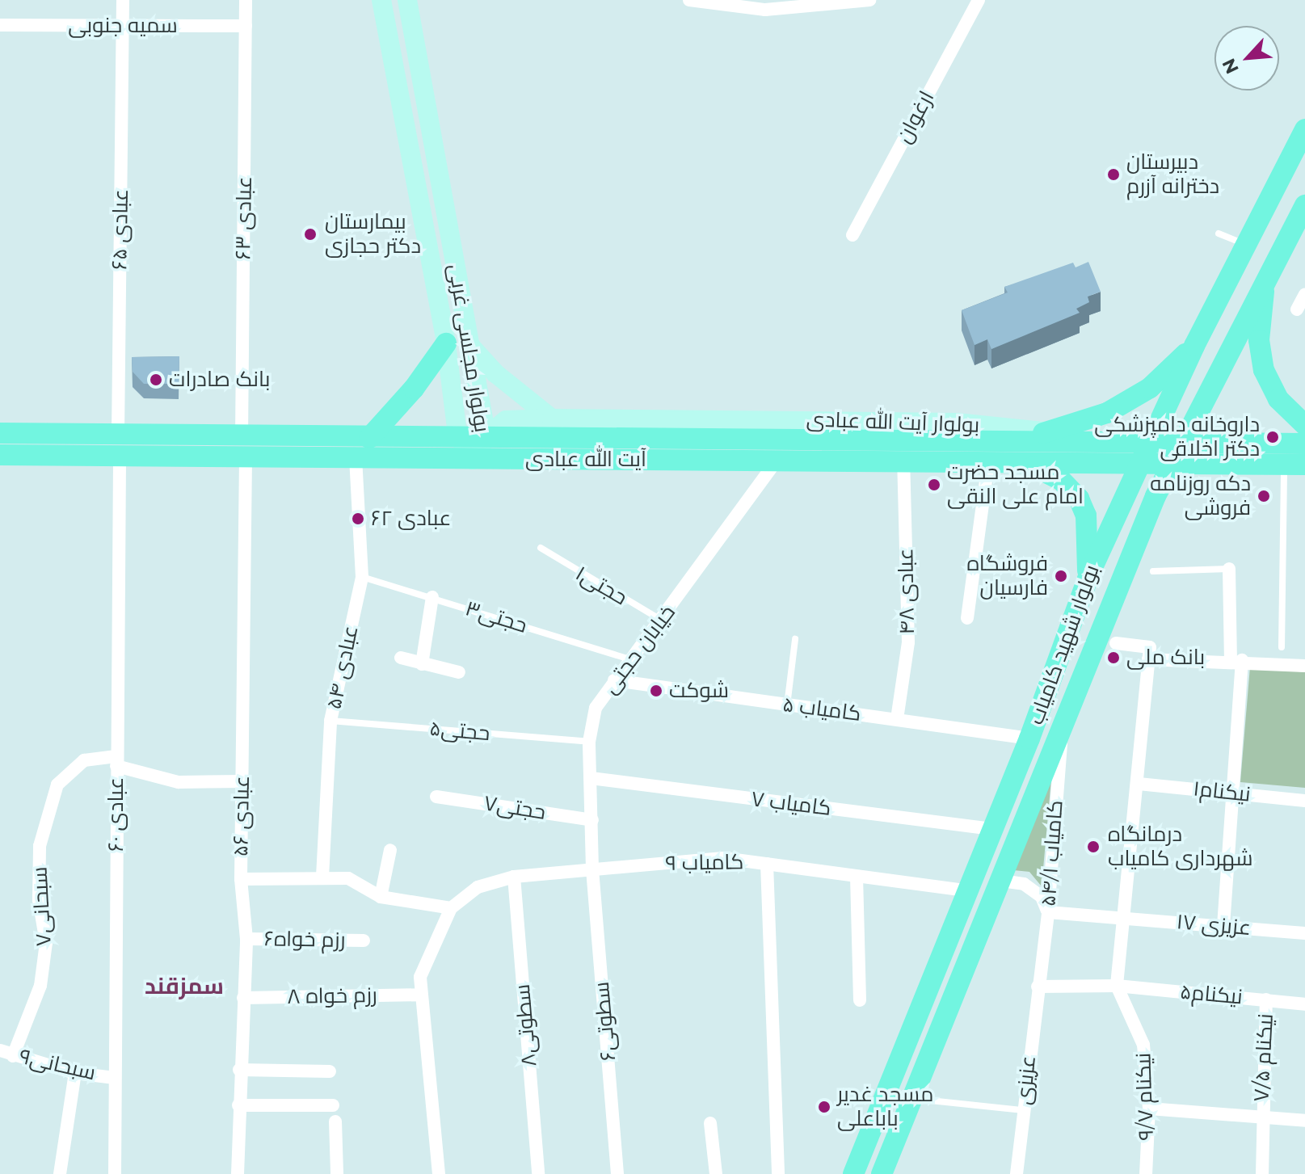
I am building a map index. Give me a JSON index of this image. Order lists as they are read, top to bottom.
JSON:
{
  "streets": {
    "main road": [
      "بولوار مجلسی غربی",
      "بولوار آیت الله عبادی",
      "آیت الله عبادی",
      "بولوار شهید کامیاب"
    ],
    "street": [
      "سمیه جنوبی",
      "ارغوان",
      "عبادی ۶۳",
      "عبادی ۶۵",
      "عبادی ۴۸",
      "خیابان حجتی",
      "عبادی ۵۴",
      "کامیاب ۵",
      "نیکنام۱",
      "کامیاب ۷",
      "حجتی۷",
      "عبادی ۶۰",
      "عبادی ۵۶",
      "کامیاب ۵۴/۱",
      "کامیاب ۹",
      "سبحانی۷",
      "عزیزی ۱۷",
      "رزم خواه۶",
      "نیکنام۵",
      "رزم خواه ۸",
      "سطوتی۶",
      "سطوتی۸",
      "نیکنام ۷/۵",
      "سبحانی۹",
      "عزیزی",
      "نیکنام ۹/۷"
    ],
    "lane": ["حجتی۱", "حجتی۳", "حجتی۵"]
  },
  "crossings": [
    ["سمیه جنوبی", "عبادی ۶۳"],
    ["سمیه جنوبی", "عبادی ۶۵"],
    ["عبادی ۶۳", "آیت الله عبادی"],
    ["عبادی ۶۳", "عبادی ۵۶"],
    ["عبادی ۶۵", "آیت الله عبادی"],
    ["عبادی ۶۵", "عبادی ۶۰"],
    ["بولوار مجلسی غربی", "بولوار آیت الله عبادی"],
    ["بولوار مجلسی غربی", "آیت الله عبادی"],
    ["بولوار آیت الله عبادی", "آیت الله عبادی"],
    ["بولوار آیت الله عبادی", "بولوار شهید کامیاب"],
    ["آیت الله عبادی", "عبادی ۴۸"],
    ["آیت الله عبادی", "بولوار شهید کامیاب"],
    ["آیت الله عبادی", "خیابان حجتی"],
    ["آیت الله عبادی", "عبادی ۵۴"],
    ["آیت الله عبادی", "عبادی ۶۰"],
    ["آیت الله عبادی", "عبادی ۵۶"],
    ["حجتی۱", "خیابان حجتی"],
    ["عبادی ۴۸", "کامیاب ۵"],
    ["حجتی۳", "خیابان حجتی"],
    ["حجتی۳", "عبادی ۵۴"],
    ["بولوار شهید کامیاب", "کامیاب ۵"],
    ["بولوار شهید کامیاب", "کامیاب ۷"],
    ["بولوار شهید کامیاب", "کامیاب ۵۴/۱"],
    ["بولوار شهید کامیاب", "کامیاب ۹"],
    ["خیابان حجتی", "کامیاب ۵"],
    ["خیابان حجتی", "حجتی۵"],
    ["خیابان حجتی", "کامیاب ۷"],
    ["خیابان حجتی", "حجتی۷"],
    ["خیابان حجتی", "کامیاب ۹"],
    ["خیابان حجتی", "سطوتی۶"],
    ["عبادی ۵۴", "حجتی۵"],
    ["عبادی ۶۰", "سبحانی۷"],
    ["عبادی ۶۰", "سبحانی۹"],
    ["عبادی ۵۶", "رزم خواه۶"],
    ["عبادی ۵۶", "رزم خواه ۸"],
    ["کامیاب ۵۴/۱", "عزیزی ۱۷"],
    ["کامیاب ۵۴/۱", "نیکنام۵"],
    ["کامیاب ۵۴/۱", "عزیزی"],
    ["کامیاب ۹", "سطوتی۶"],
    ["کامیاب ۹", "سطوتی۸"],
    ["سبحانی۷", "سبحانی۹"],
    ["نیکنام۵", "نیکنام ۷/۵"],
    ["نیکنام۵", "عزیزی"],
    ["نیکنام۵", "نیکنام ۹/۷"]
  ],
  "districts": ["سمزقند"],
  "places": [
    "دبیرستان دخترانه آزرم",
    "بیمارستان دکتر حجازی",
    "بانک صادرات",
    "داروخانه دامپزشکی دکتر اخلاقی",
    "مسجد حضرت امام علی النقی",
    "دکه روزنامه فروشی",
    "عبادی ۶۲",
    "فروشگاه فارسیان",
    "بانک ملی",
    "شوكت",
    "درمانگاه شهرداری کامیاب",
    "مسجد غدیر باباعلی"
  ],
  "north": "bottom left"
}
